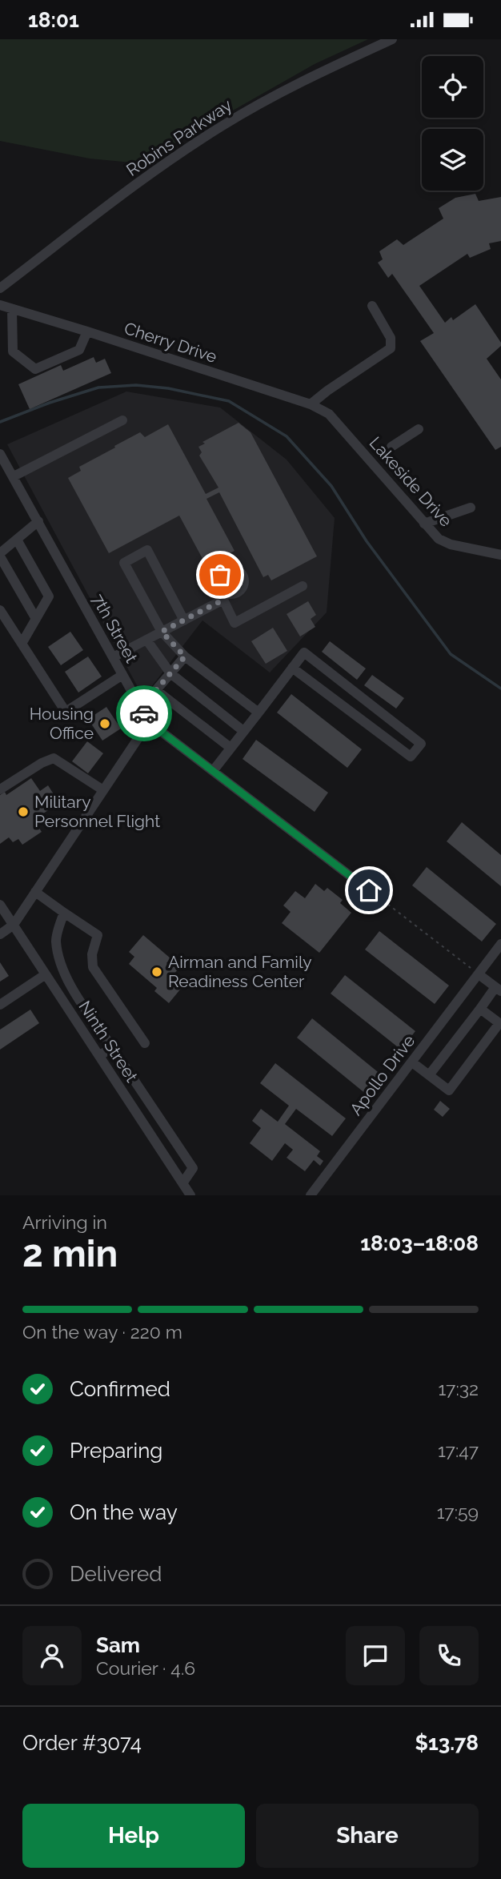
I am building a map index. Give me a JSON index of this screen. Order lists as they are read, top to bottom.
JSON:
{
  "streets": {
    "street": [
      "Robins Parkway",
      "Cherry Drive",
      "Lakeside Drive",
      "7th Street",
      "Ninth Street",
      "Apollo Drive"
    ]
  },
  "crossings": [
    ["Cherry Drive", "Lakeside Drive"]
  ],
  "places": ["Housing Office", "Military Personnel Flight", "Airman and Family Readiness Center"],
  "page": {
    "status": "18:01",
    "heading": ["2 min", "Arriving in", "18:03–18:08"],
    "panel": [
      "Sam",
      "Courier · 4.6",
      "Order #3074",
      "$13.78"
    ],
    "bar": "On the way · 220 m",
    "list": [
      ["Confirmed", "17:32"],
      ["Preparing", "17:47"],
      ["On the way", "17:59"],
      "Delivered"
    ],
    "buttons": ["Help", "Share"]
  }
}
